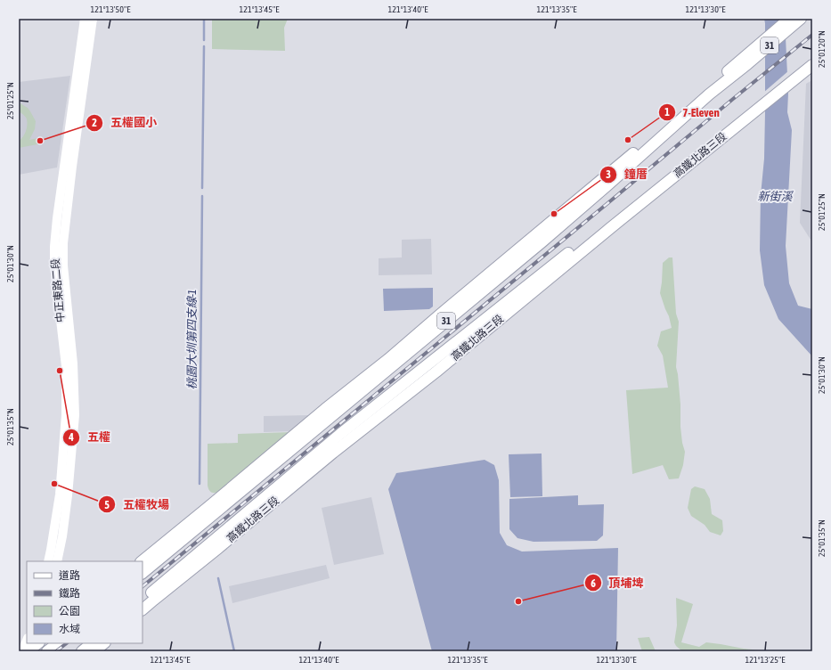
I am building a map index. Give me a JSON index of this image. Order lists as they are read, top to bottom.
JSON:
{
  "streets": {
    "main road": ["31", "高鐵北路三段", "中正東路二段"]
  },
  "water": ["新街溪", "桃園大圳第四支線-1"],
  "places": [
    "7-Eleven",
    "五權國小",
    "鐘厝",
    "五權",
    "五權牧場",
    "頂埔埤"
  ],
  "legend": [
    "道路",
    "鐵路",
    "公園",
    "水域"
  ],
  "coordinates": [
    "121°13'50\"E",
    "121°13'45\"E",
    "121°13'40\"E",
    "121°13'35\"E",
    "121°13'30\"E",
    "25°01'20\"N",
    "25°01'25\"N",
    "25°01'30\"N",
    "25°01'35\"N",
    "121°13'25\"E"
  ]
}
